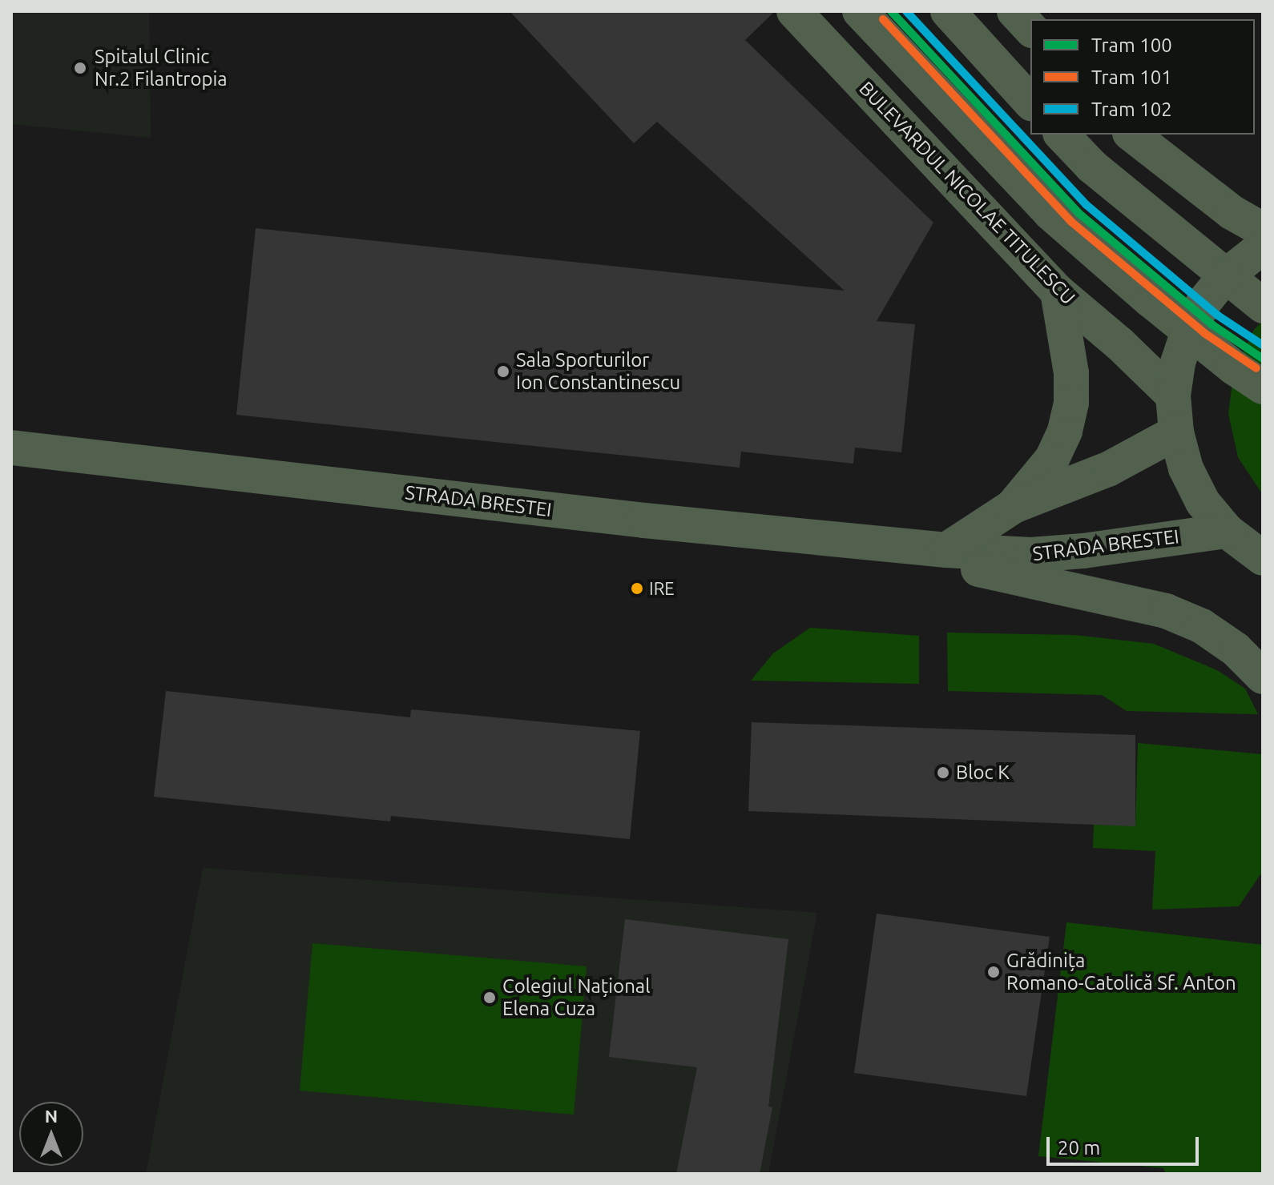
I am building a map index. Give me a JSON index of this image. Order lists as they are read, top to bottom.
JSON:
{
  "streets": {
    "main road": ["BULEVARDUL NICOLAE TITULESCU", "STRADA BRESTEI"]
  },
  "places": [
    "Spitalul Clinic Nr.2 Filantropia",
    "Sala Sporturilor Ion Constantinescu",
    "IRE",
    "Bloc K",
    "Grădinița Romano-Catolică Sf. Anton",
    "Colegiul Național Elena Cuza"
  ],
  "lines": ["tram line 100", "tram line 102", "tram line 101"],
  "legend": ["Tram 100", "Tram 101", "Tram 102"],
  "scale_bar": "20 m",
  "north": "top"
}
